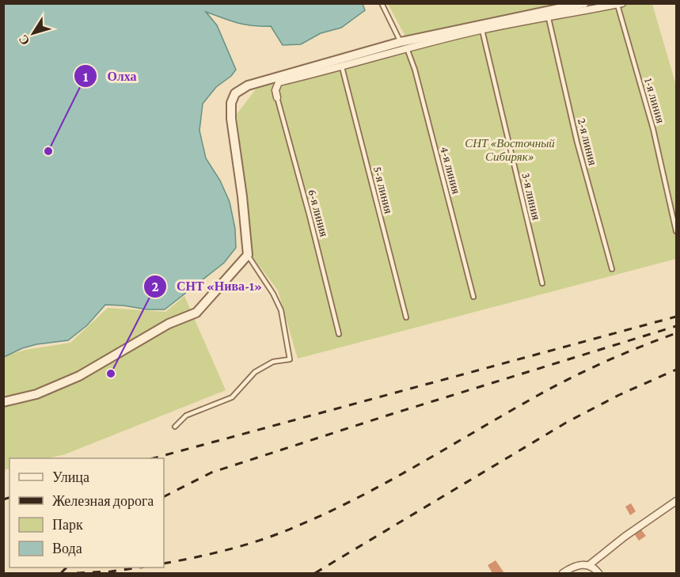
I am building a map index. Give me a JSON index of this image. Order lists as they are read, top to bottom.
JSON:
{
  "streets": {
    "lane": [
      "1-я линия",
      "2-я линия",
      "4-я линия",
      "5-я линия",
      "3-я линия",
      "6-я линия"
    ]
  },
  "parks": ["СНТ «Восточный Сибиряк»"],
  "places": ["Олха", "СНТ «Нива-1»"],
  "legend": [
    "Улица",
    "Железная дорога",
    "Парк",
    "Вода"
  ],
  "north": "bottom left"
}
